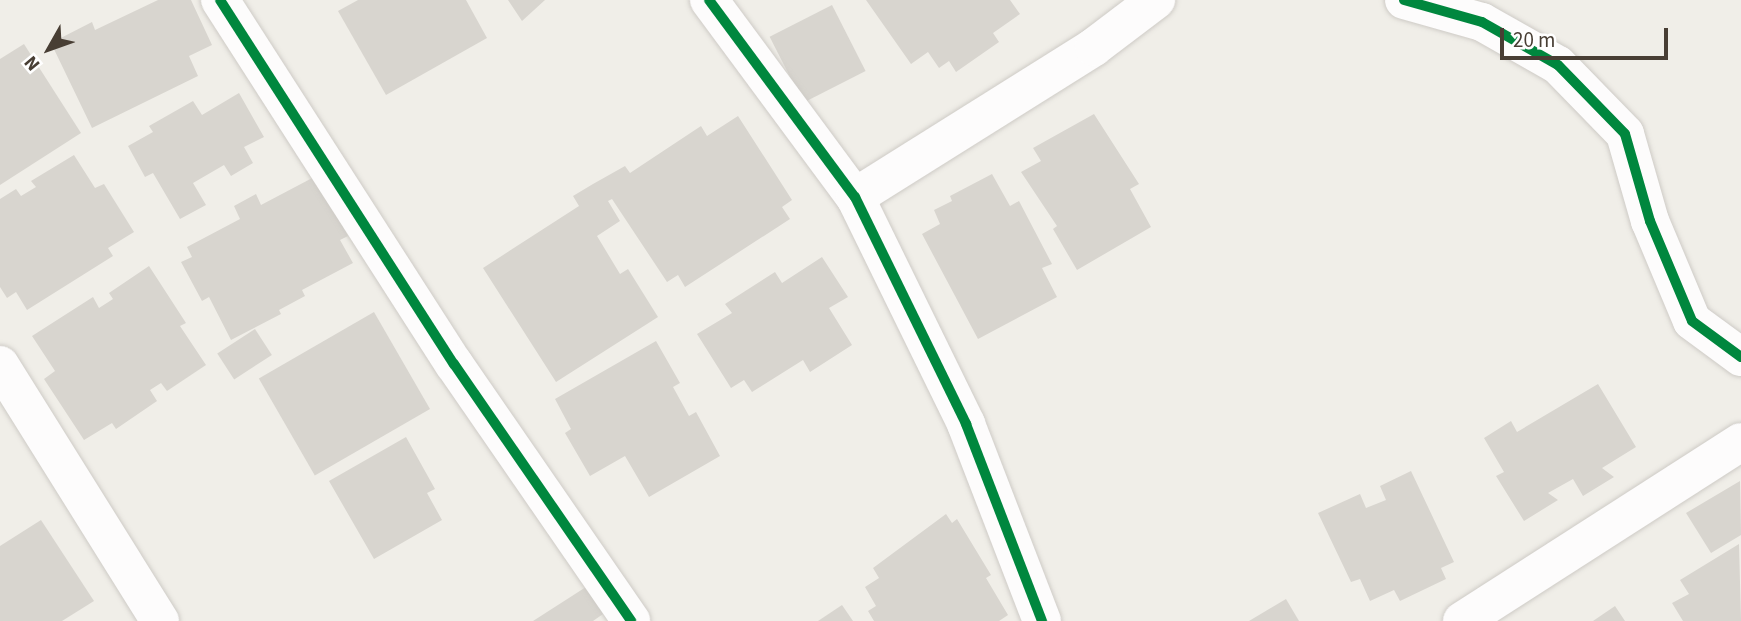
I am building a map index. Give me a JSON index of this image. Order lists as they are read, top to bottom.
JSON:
{
  "scale_bar": "20 m",
  "north": "bottom left"
}
